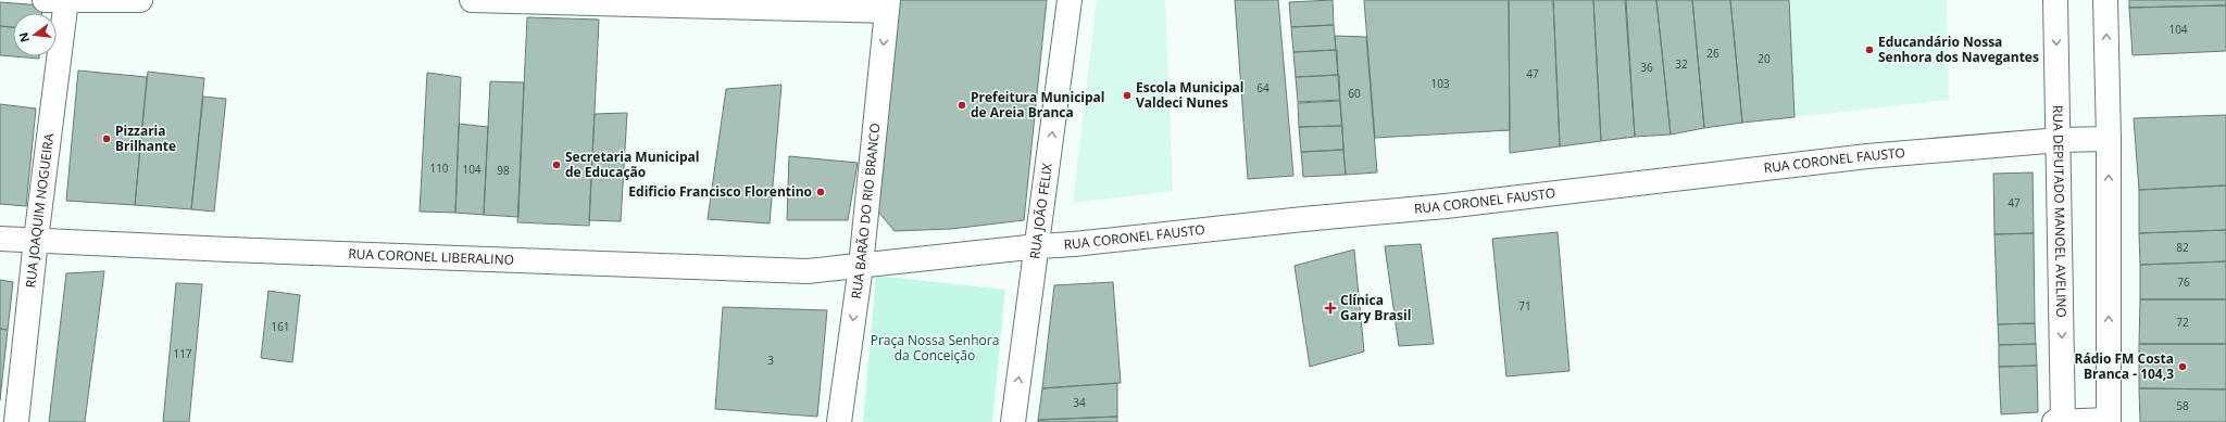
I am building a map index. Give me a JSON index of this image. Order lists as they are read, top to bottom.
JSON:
{
  "streets": {
    "street": [
      "RUA CORONEL FAUSTO",
      "RUA JOAQUIM NOGUEIRA",
      "RUA DEPUTADO MANOEL AVELINO",
      "RUA BARÃO DO RIO BRANCO",
      "RUA JOÃO FELIX",
      "RUA CORONEL LIBERALINO"
    ]
  },
  "crossings": [
    ["RUA CORONEL FAUSTO", "RUA DEPUTADO MANOEL AVELINO"],
    ["RUA CORONEL FAUSTO", "RUA BARÃO DO RIO BRANCO"],
    ["RUA CORONEL FAUSTO", "RUA JOÃO FELIX"],
    ["RUA CORONEL FAUSTO", "RUA CORONEL LIBERALINO"],
    ["RUA JOAQUIM NOGUEIRA", "RUA CORONEL LIBERALINO"],
    ["RUA BARÃO DO RIO BRANCO", "RUA CORONEL LIBERALINO"]
  ],
  "one_way": ["RUA BARÃO DO RIO BRANCO", "RUA JOÃO FELIX"],
  "parks": ["Praça Nossa Senhora da Conceição"],
  "places": {
    "other": [
      "Educandário Nossa Senhora dos Navegantes",
      "Escola Municipal Valdeci Nunes",
      "Prefeitura Municipal de Areia Branca",
      "Pizzaria Brilhante",
      "Secretaria Municipal de Educação",
      "Edificio Francisco Florentino",
      "Rádio FM Costa Branca - 104,3"
    ],
    "health": ["Clínica Gary Brasil"]
  },
  "house_numbers": [
    "104",
    "26",
    "20",
    "32",
    "36",
    "47",
    "103",
    "64",
    "60",
    "110",
    "104",
    "98",
    "47",
    "82",
    "76",
    "71",
    "72",
    "161",
    "117",
    "3",
    "34",
    "58"
  ],
  "north": "left"
}
